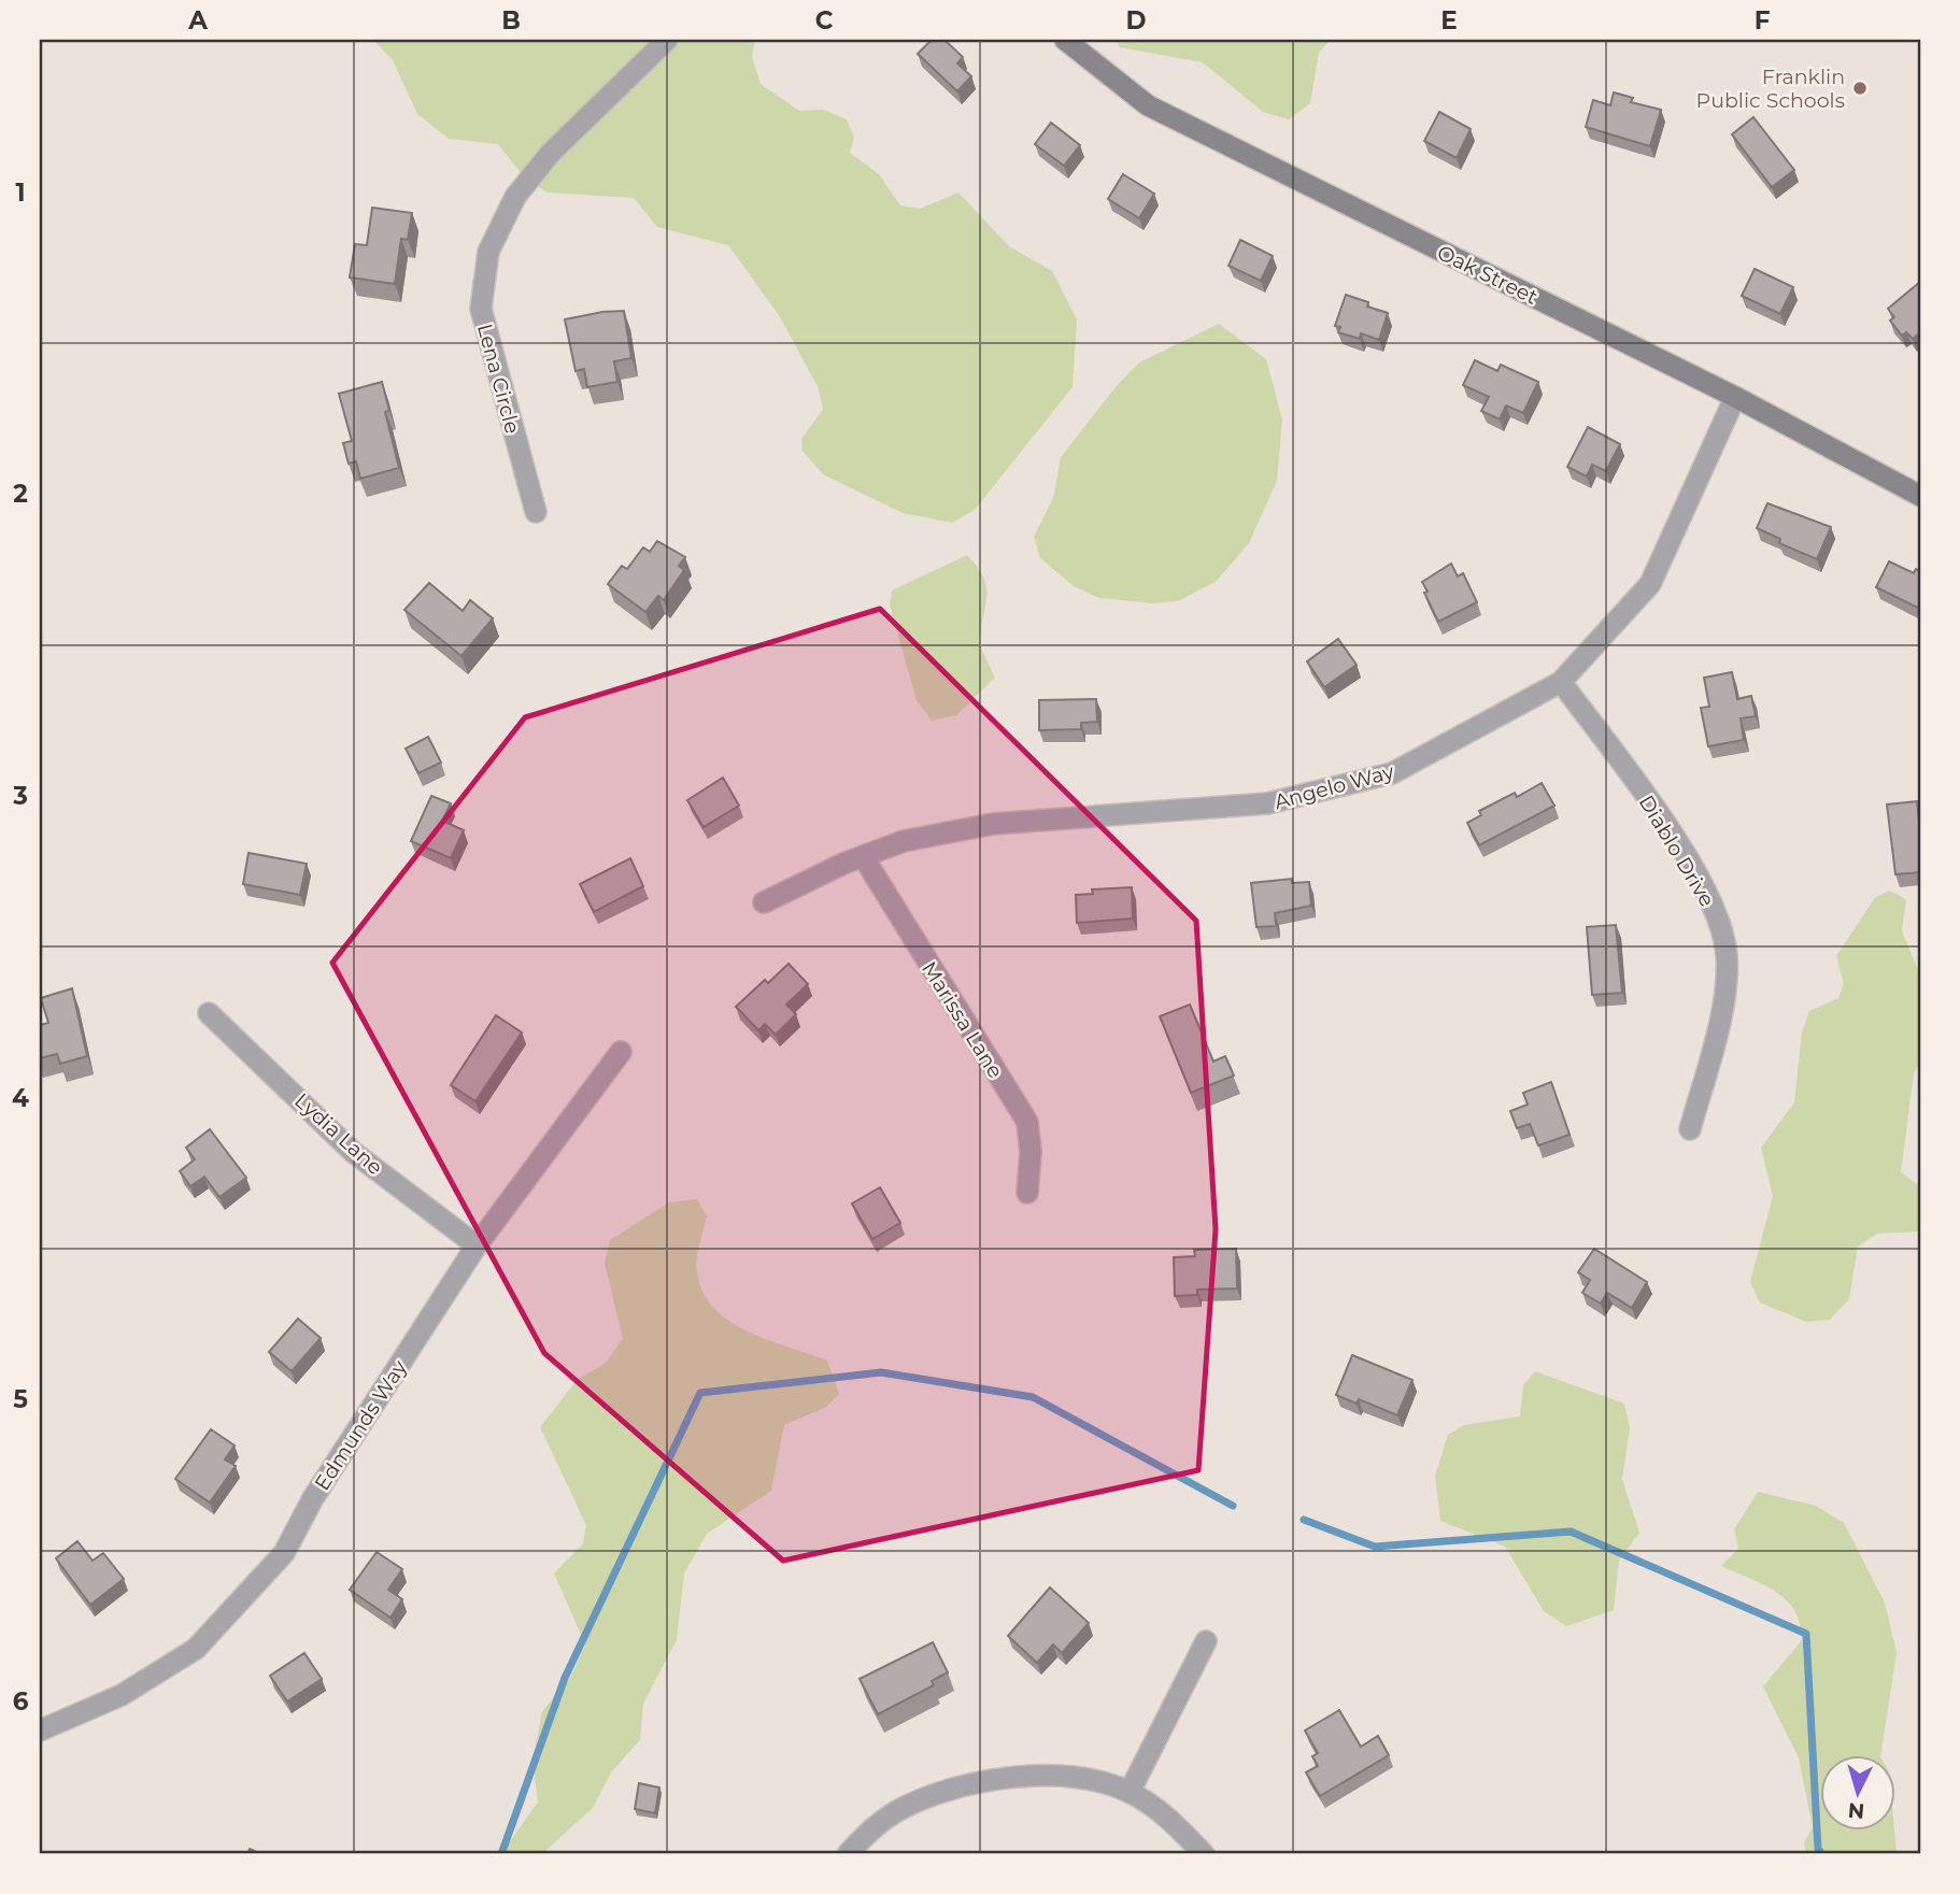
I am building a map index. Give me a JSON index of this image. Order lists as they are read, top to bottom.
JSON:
{
  "streets": {
    "main road": ["Oak Street"],
    "street": [
      "Lena Circle",
      "Angelo Way",
      "Diablo Drive",
      "Marissa Lane",
      "Lydia Lane",
      "Edmunds Way"
    ]
  },
  "crossings": [
    ["Oak Street", "Angelo Way"],
    ["Angelo Way", "Diablo Drive"],
    ["Angelo Way", "Marissa Lane"],
    ["Lydia Lane", "Edmunds Way"]
  ],
  "places": ["Franklin Public Schools"],
  "north": "bottom",
  "grid": {
    "columns": [
      "A",
      "B",
      "C",
      "D",
      "E",
      "F"
    ],
    "rows": [
      "1",
      "2",
      "3",
      "4",
      "5",
      "6"
    ]
  }
}
